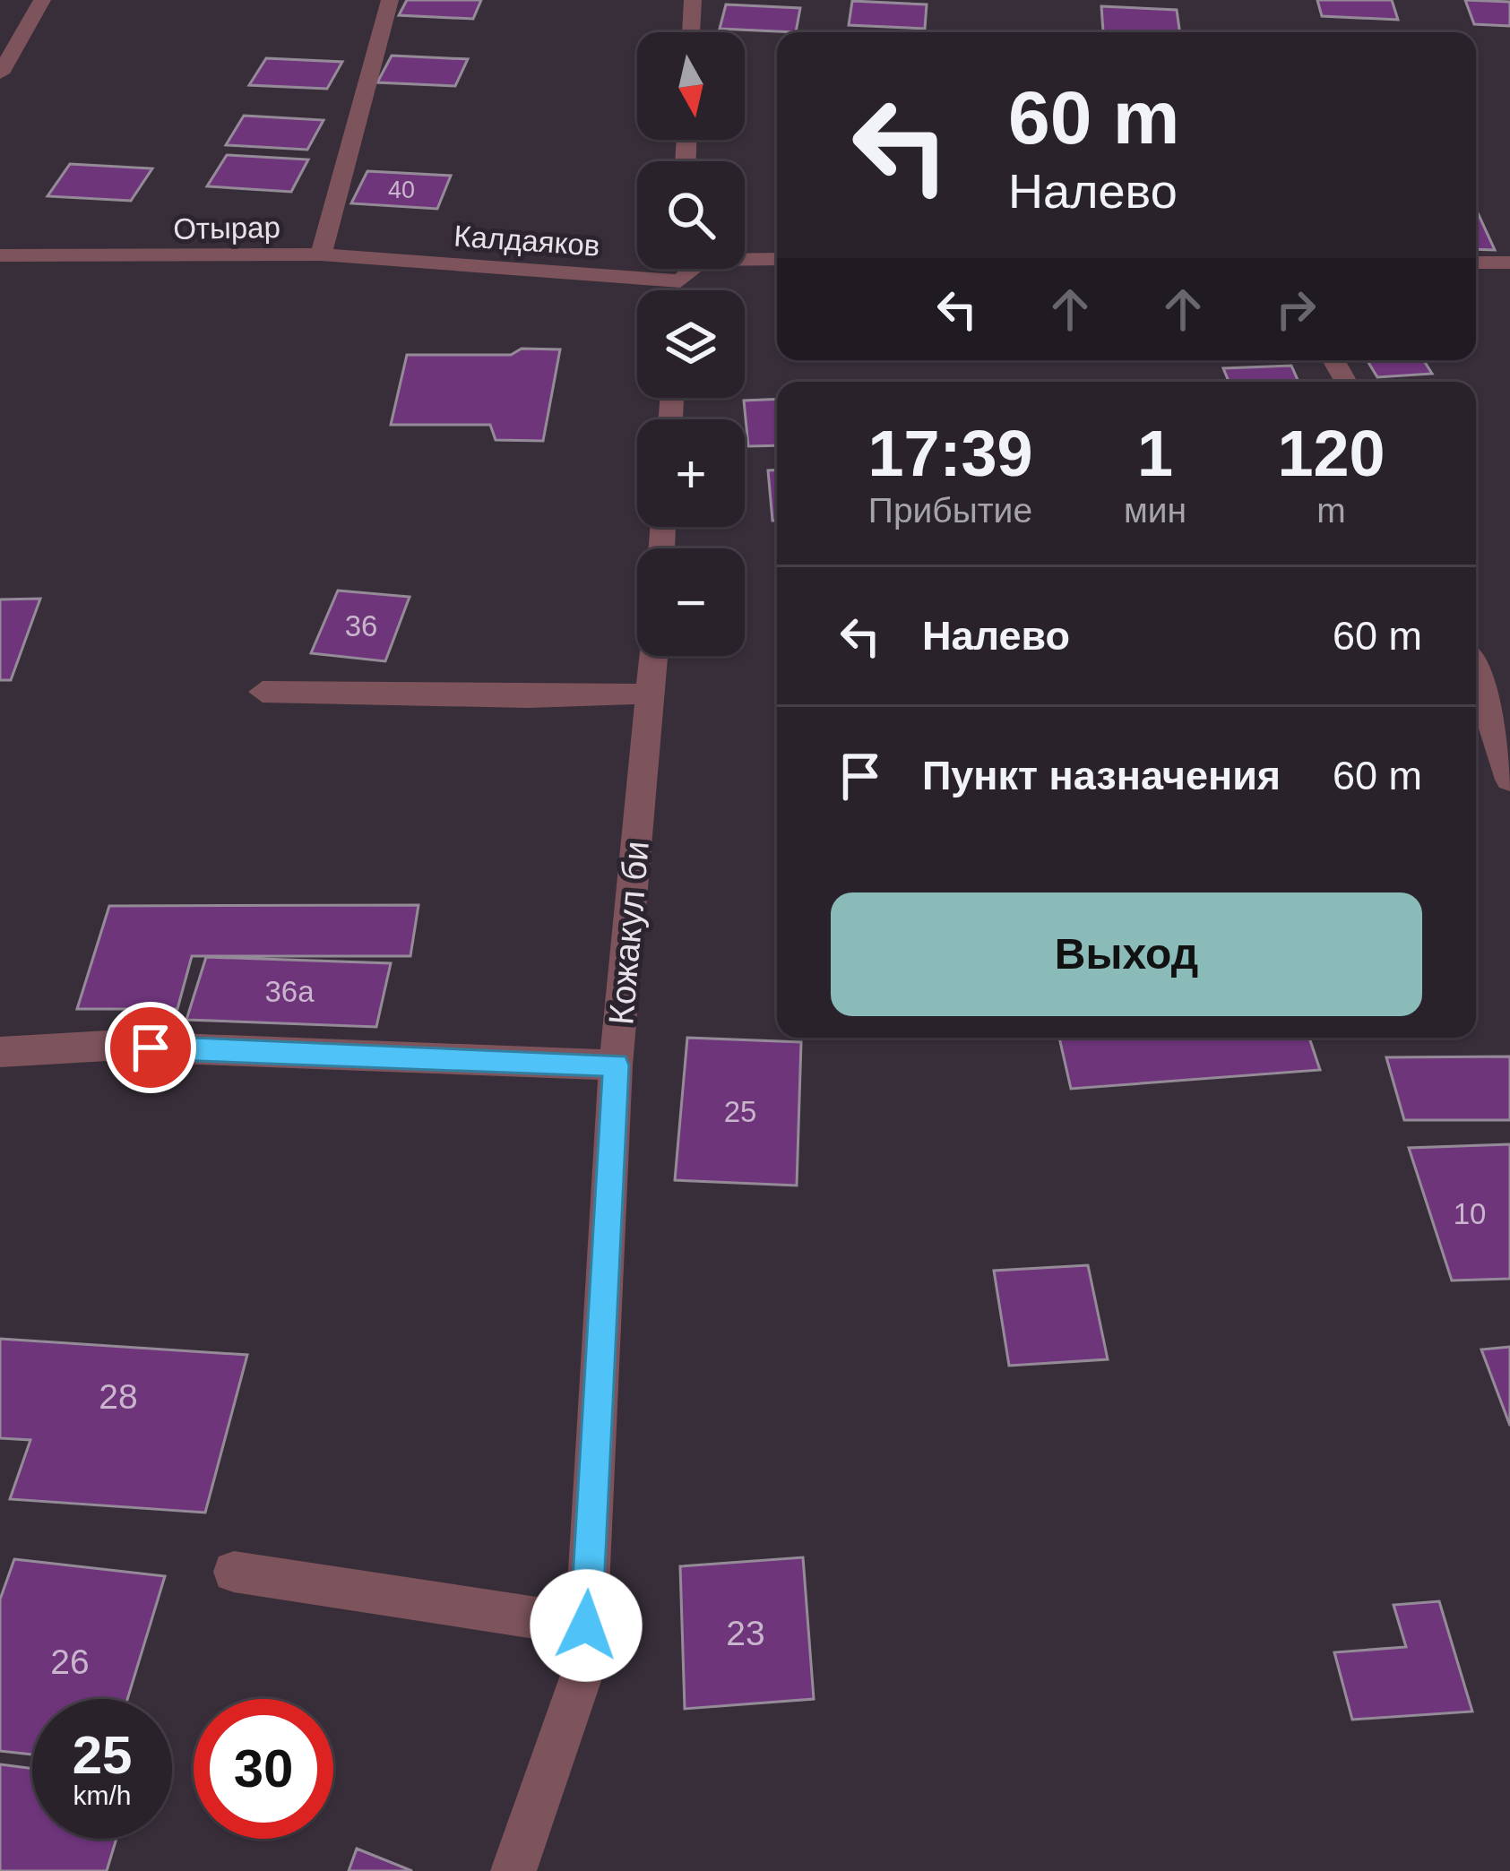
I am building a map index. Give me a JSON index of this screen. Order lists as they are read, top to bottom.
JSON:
{
  "streets": {
    "street": ["Отырар", "Калдаяков", "Кожакул би"]
  },
  "crossings": [
    ["Отырар", "Калдаяков"]
  ],
  "house_numbers": [
    "40",
    "36",
    "36а",
    "25",
    "10",
    "28",
    "23",
    "26"
  ],
  "north": "bottom",
  "page": {
    "map_buttons": ["+", "−"],
    "turn": ["60 m", "Налево"],
    "eta": [
      "17:39",
      "Прибытие",
      "1",
      "мин",
      "120",
      "m"
    ],
    "list": [
      {
        "name": "Налево",
        "value": "60 m"
      },
      {
        "name": "Пункт назначения",
        "value": "60 m"
      }
    ],
    "buttons": "Выход",
    "speed": "25 km/h",
    "limit": "30"
  }
}
